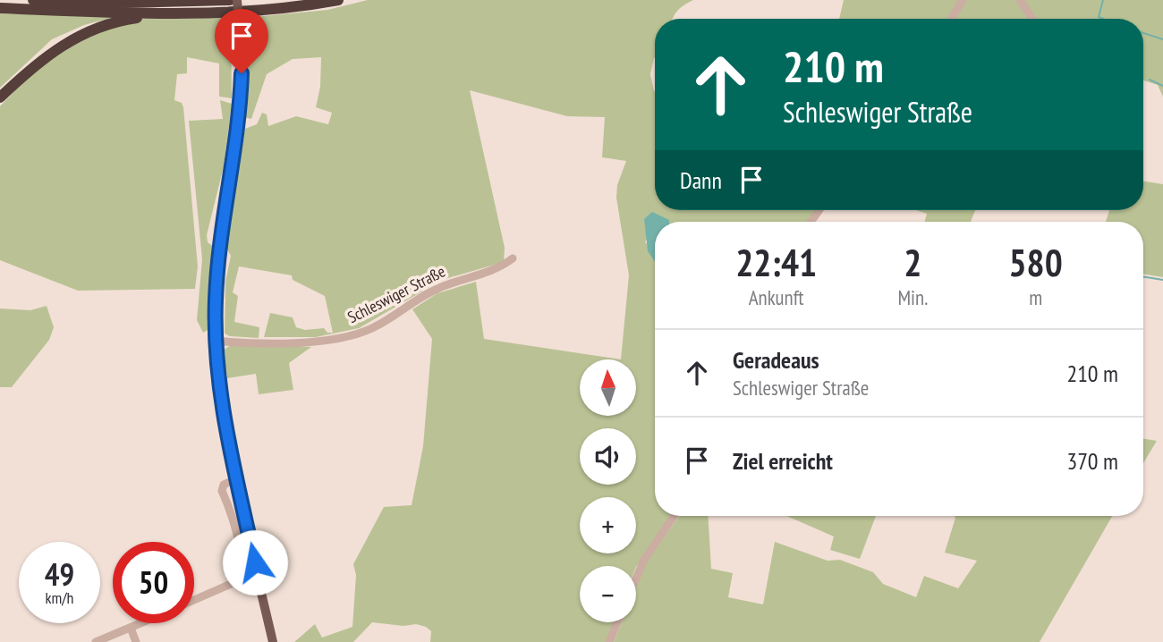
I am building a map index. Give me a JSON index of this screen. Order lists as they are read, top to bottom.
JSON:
{
  "streets": {
    "street": ["Schleswiger Straße"]
  },
  "north": "top",
  "page": {
    "turn": ["210 m", "Schleswiger Straße"],
    "then": "Dann",
    "eta": [
      "22:41",
      "Ankunft",
      "2",
      "Min.",
      "580",
      "m"
    ],
    "list": [
      {
        "name": "Geradeaus",
        "note": "Schleswiger Straße",
        "value": "210 m"
      },
      {
        "name": "Ziel erreicht",
        "value": "370 m"
      }
    ],
    "map_buttons": ["+", "−"],
    "speed": "49 km/h",
    "limit": "50"
  }
}
